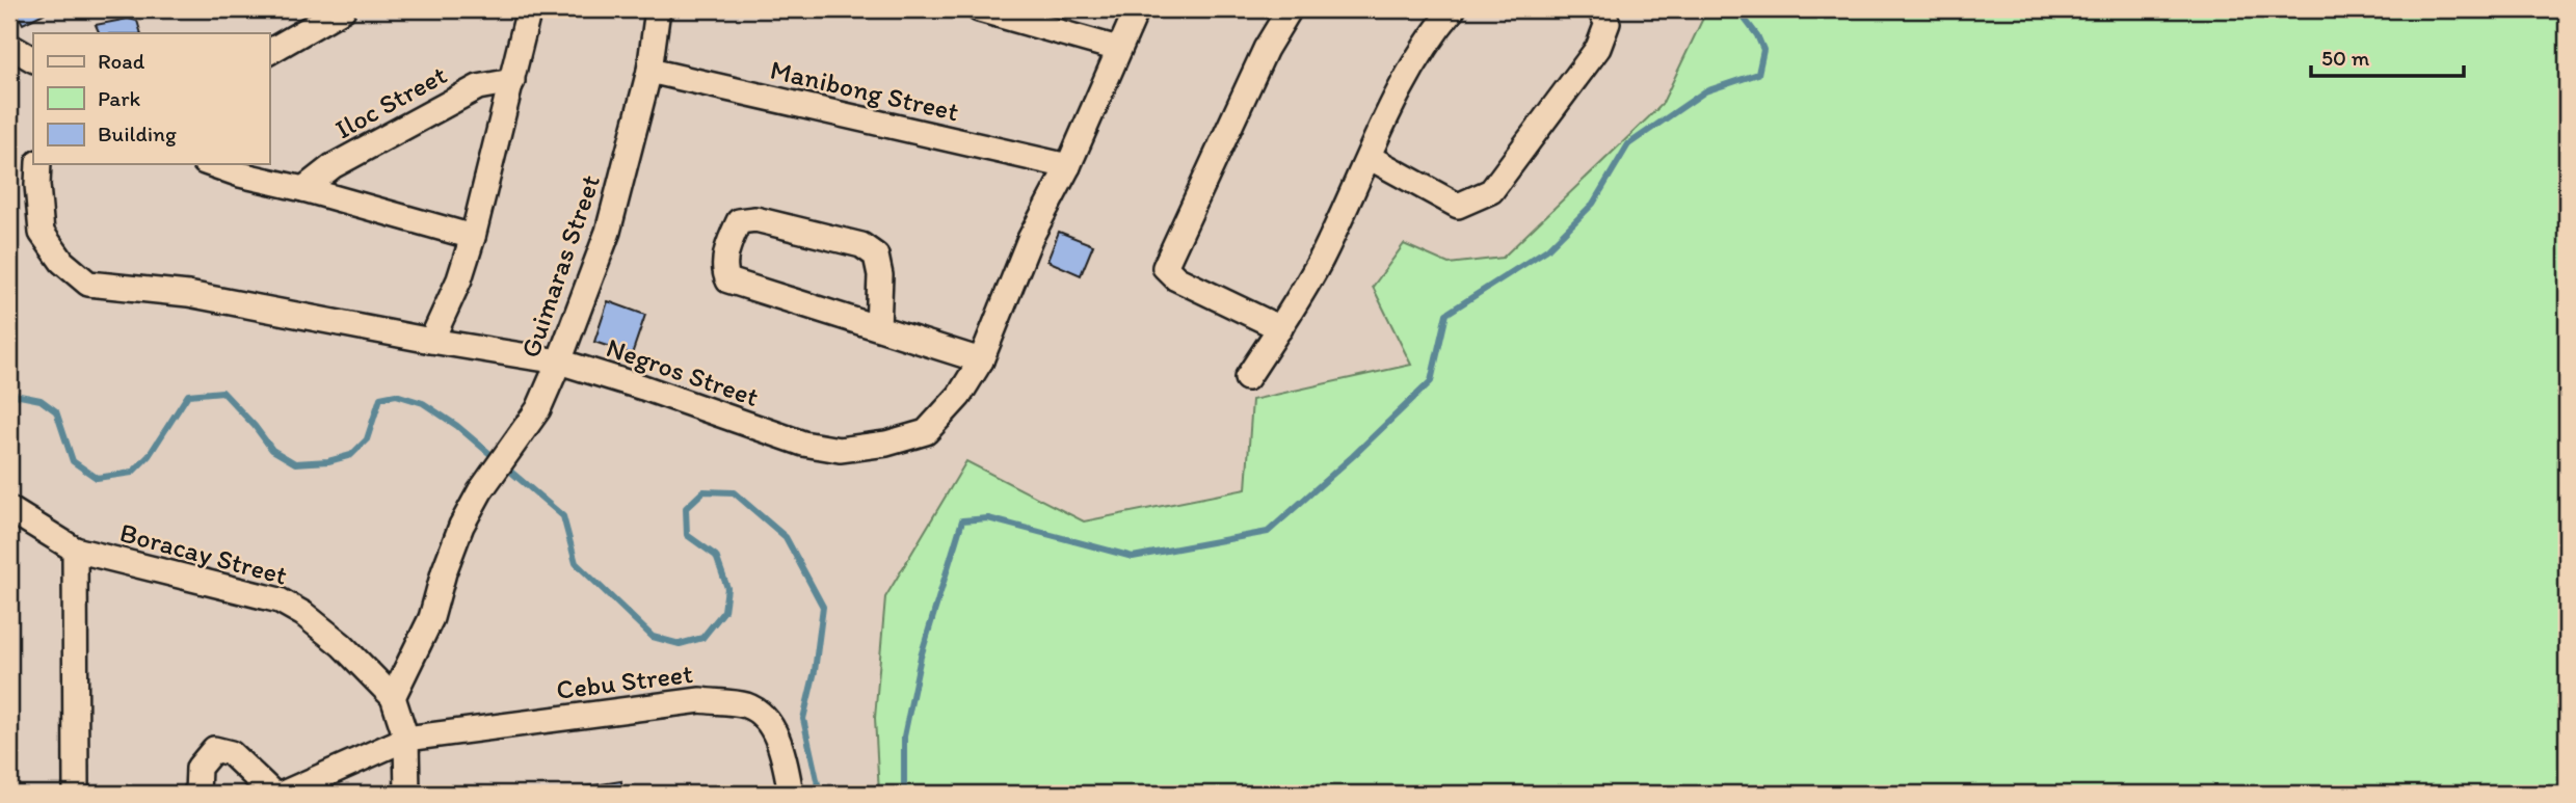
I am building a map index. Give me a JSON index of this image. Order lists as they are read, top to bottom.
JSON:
{
  "streets": {
    "street": [
      "Manibong Street",
      "Iloc Street",
      "Guimaras Street",
      "Negros Street",
      "Boracay Street",
      "Cebu Street"
    ]
  },
  "crossings": [
    ["Manibong Street", "Guimaras Street"],
    ["Manibong Street", "Negros Street"],
    ["Guimaras Street", "Negros Street"],
    ["Guimaras Street", "Boracay Street"],
    ["Boracay Street", "Cebu Street"]
  ],
  "legend": ["Road", "Park", "Building"],
  "scale_bar": "50 m"
}
